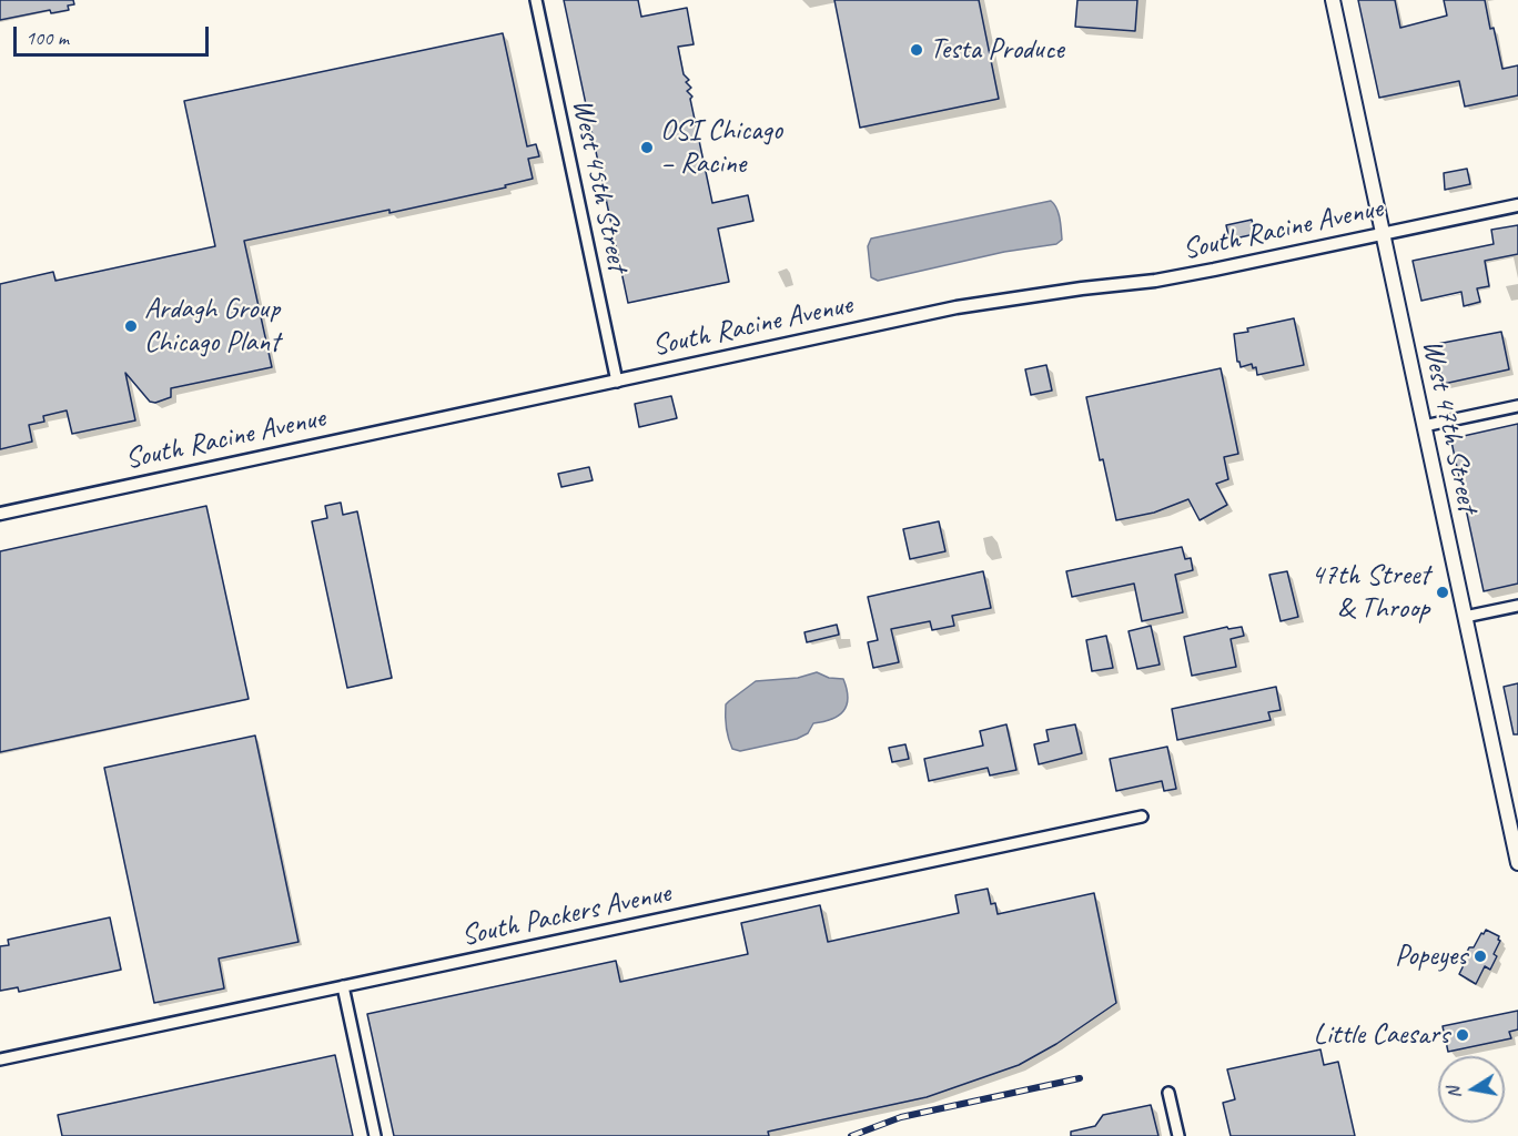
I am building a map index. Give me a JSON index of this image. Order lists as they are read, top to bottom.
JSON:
{
  "streets": {
    "main road": ["West 47th Street"],
    "street": ["West 45th Street", "South Racine Avenue", "South Packers Avenue"]
  },
  "crossings": [
    ["West 45th Street", "South Racine Avenue"],
    ["South Racine Avenue", "West 47th Street"]
  ],
  "places": [
    "Testa Produce",
    "OSI Chicago – Racine",
    "Ardagh Group Chicago Plant",
    "47th Street & Throop",
    "Popeyes",
    "Little Caesars"
  ],
  "scale_bar": "100 m",
  "north": "left"
}
